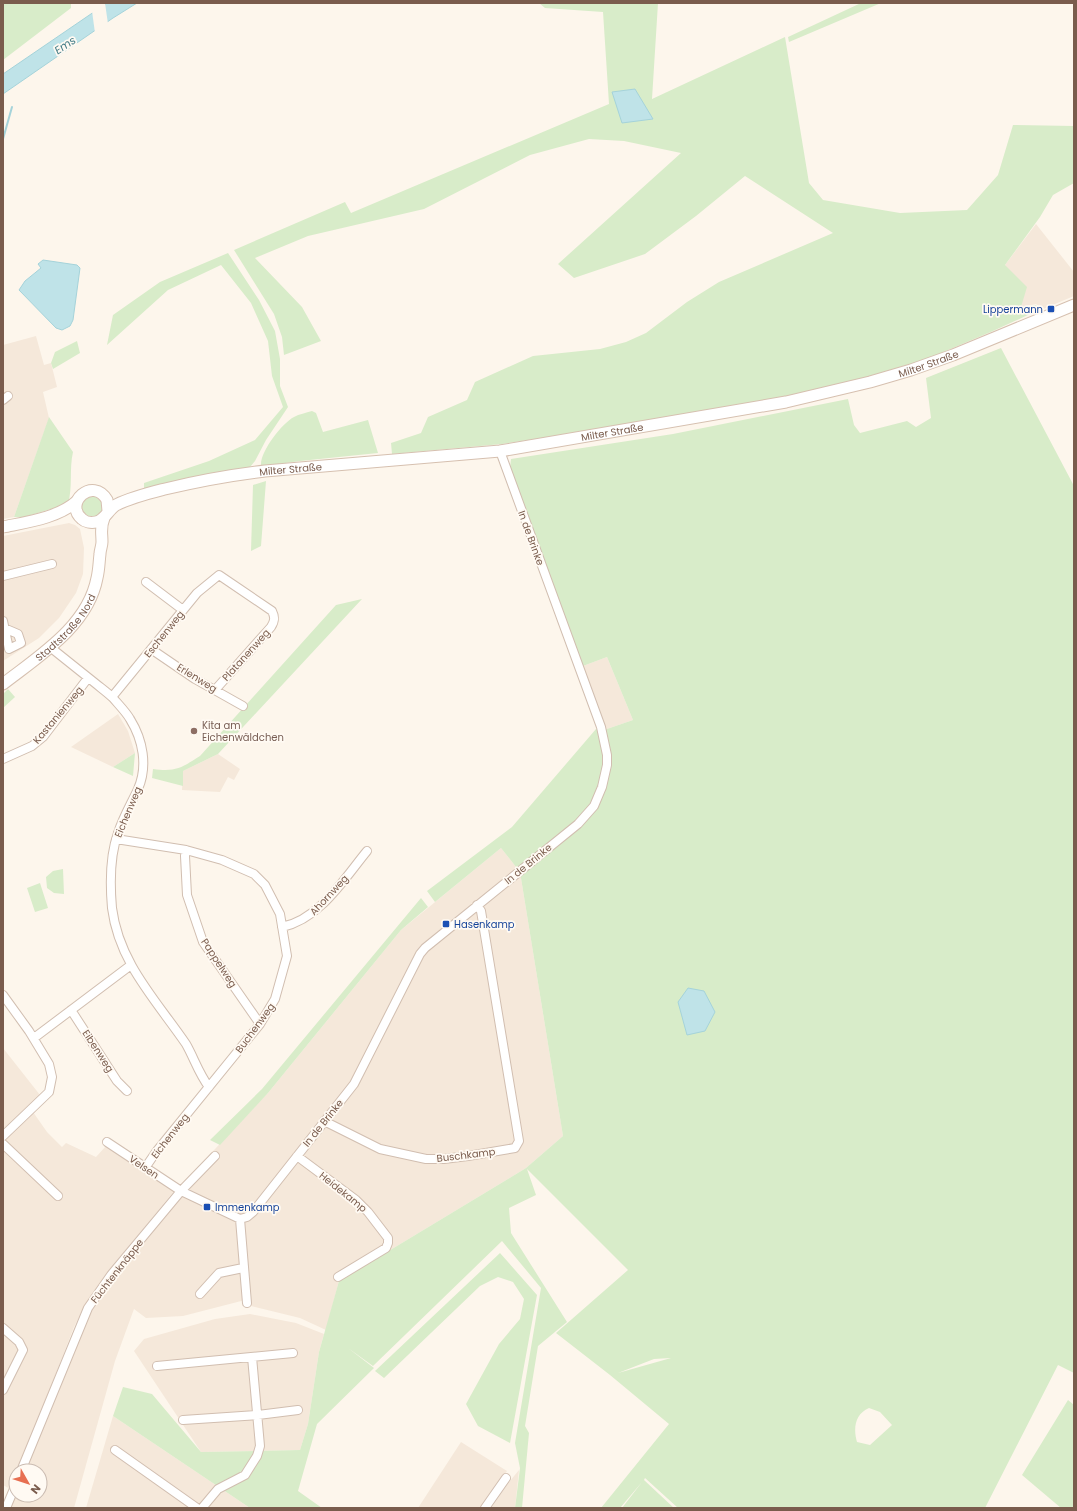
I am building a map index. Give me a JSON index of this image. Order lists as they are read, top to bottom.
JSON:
{
  "streets": {
    "main road": ["Milter Straße", "Stadtstraße Nord"],
    "street": [
      "In de Brinke",
      "Eschenweg",
      "Platanenweg",
      "Erlenweg",
      "Kastanienweg",
      "Eichenweg",
      "Ahornweg",
      "Pappelweg",
      "Buchenweg",
      "Eibenweg",
      "Buschkamp",
      "Velsen",
      "Heidekamp",
      "Füchtenknäppe"
    ]
  },
  "crossings": [
    ["Milter Straße", "In de Brinke"],
    ["Milter Straße", "Stadtstraße Nord"],
    ["In de Brinke", "Buschkamp"],
    ["In de Brinke", "Heidekamp"],
    ["Stadtstraße Nord", "Eichenweg"],
    ["Eschenweg", "Platanenweg"],
    ["Eschenweg", "Erlenweg"],
    ["Eschenweg", "Eichenweg"],
    ["Platanenweg", "Erlenweg"],
    ["Kastanienweg", "Eichenweg"],
    ["Eichenweg", "Buchenweg"],
    ["Eichenweg", "Velsen"],
    ["Ahornweg", "Buchenweg"],
    ["Pappelweg", "Buchenweg"],
    ["Velsen", "Füchtenknäppe"]
  ],
  "water": ["Ems"],
  "places": {
    "transit": ["Lippermann", "Hasenkamp", "Immenkamp"],
    "other": ["Kita am Eichenwäldchen"]
  },
  "north": "bottom right"
}
